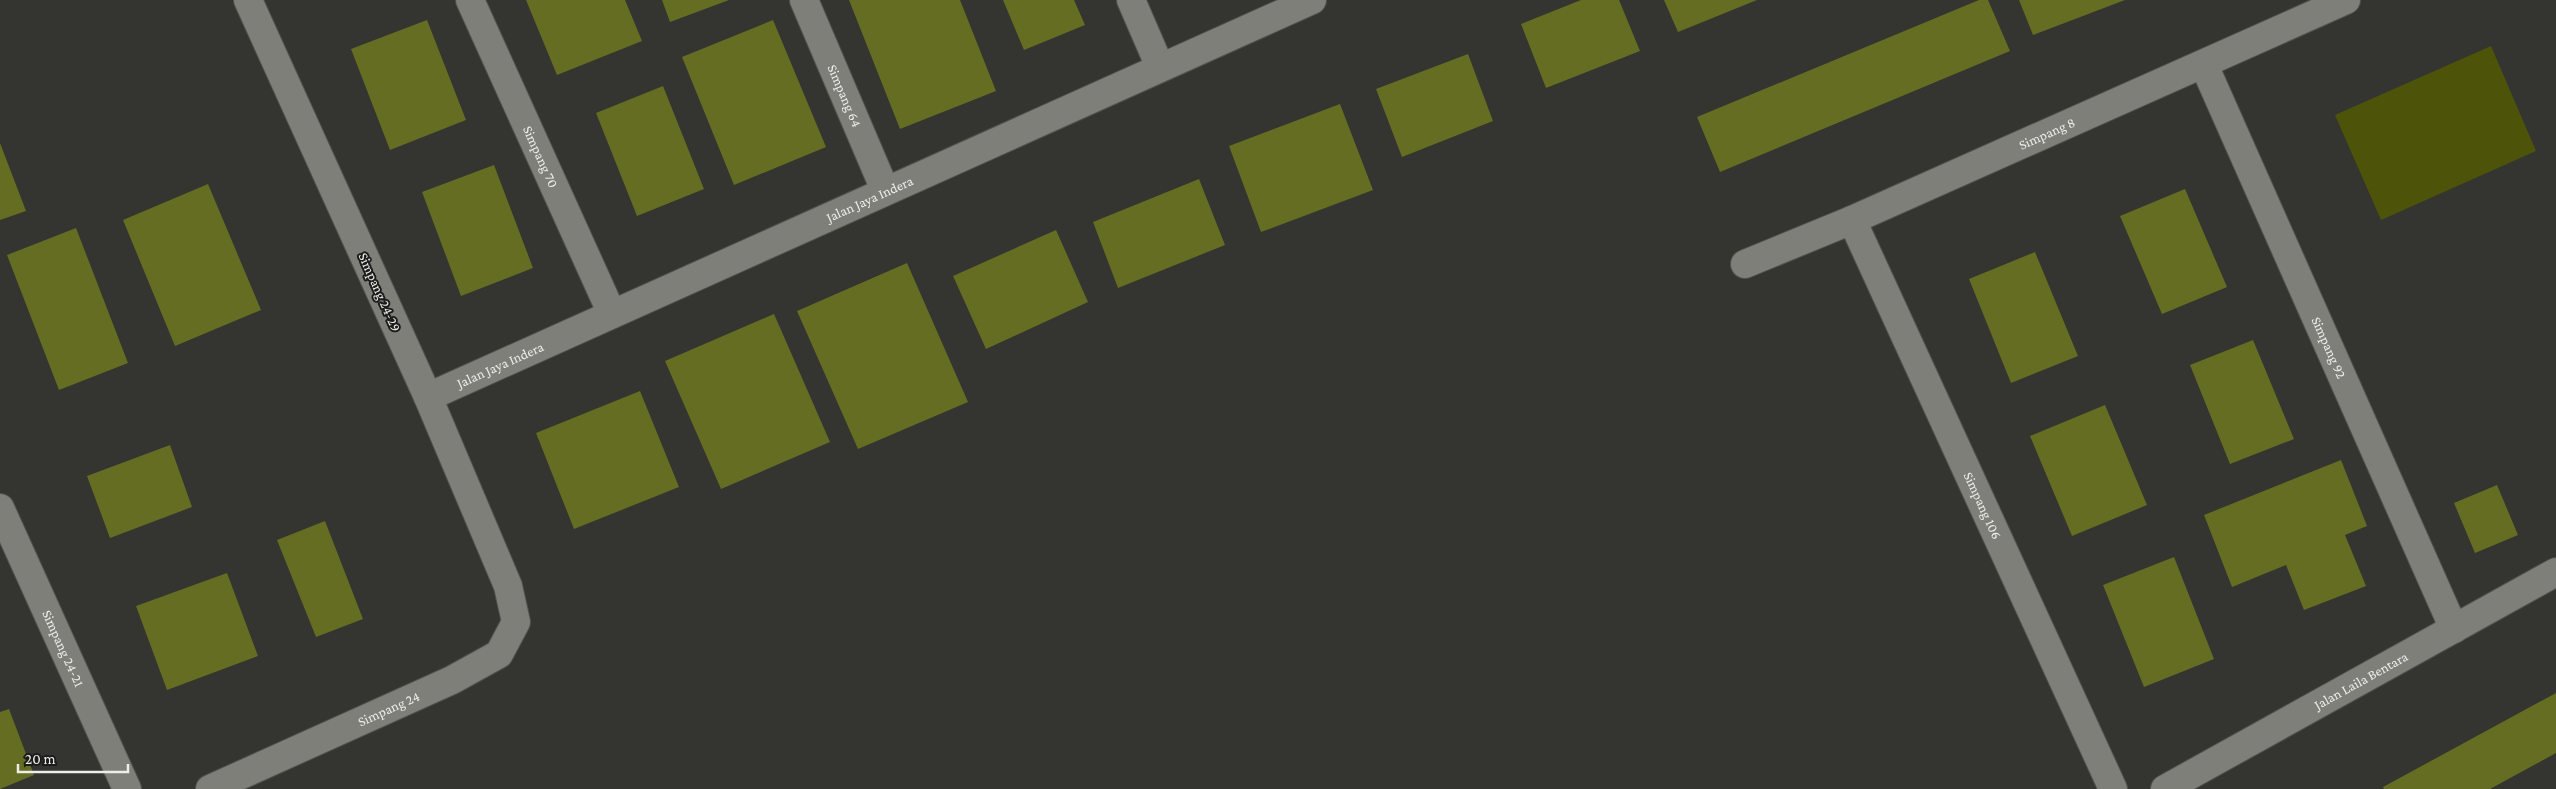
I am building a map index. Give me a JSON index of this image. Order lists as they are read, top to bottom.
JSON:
{
  "streets": {
    "street": [
      "Simpang 64",
      "Simpang 8",
      "Simpang 70",
      "Jalan Jaya Indera",
      "Simpang 24-29",
      "Simpang 92",
      "Simpang 106",
      "Simpang 24-21",
      "Jalan Laila Bentara",
      "Simpang 24"
    ]
  },
  "crossings": [
    ["Simpang 64", "Jalan Jaya Indera"],
    ["Simpang 8", "Simpang 92"],
    ["Simpang 8", "Simpang 106"],
    ["Simpang 70", "Jalan Jaya Indera"],
    ["Jalan Jaya Indera", "Simpang 24-29"],
    ["Simpang 24-29", "Simpang 24"],
    ["Simpang 92", "Jalan Laila Bentara"]
  ],
  "scale_bar": "20 m"
}
